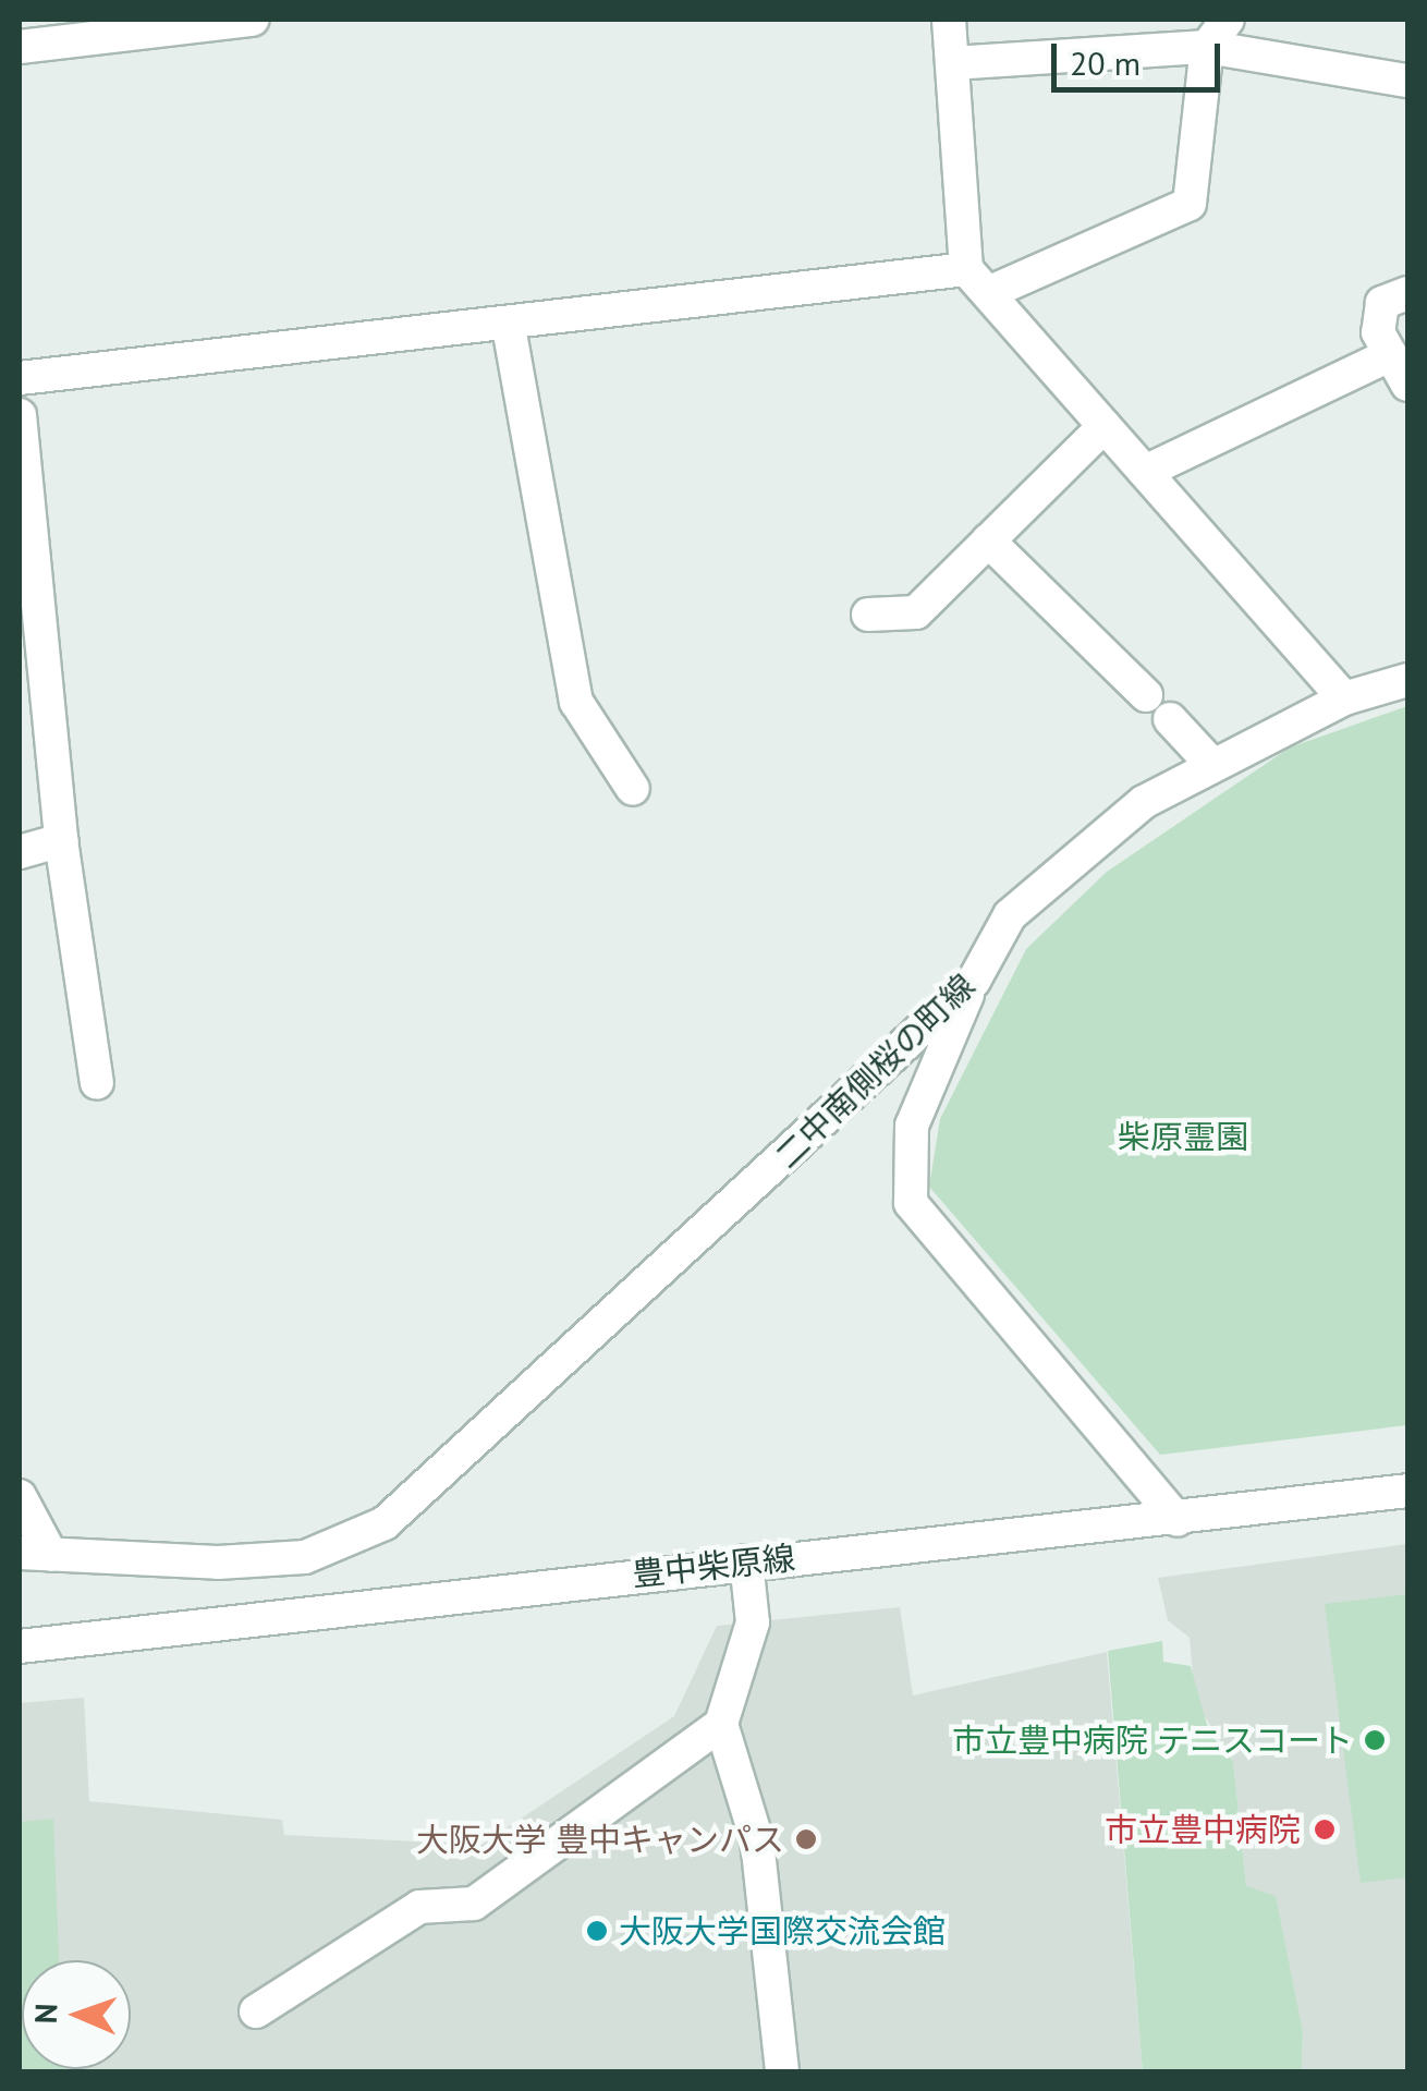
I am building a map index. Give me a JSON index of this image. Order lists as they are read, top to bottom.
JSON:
{
  "streets": {
    "street": ["二中南側桜の町線", "豊中柴原線"]
  },
  "parks": ["柴原霊園"],
  "places": [
    "市立豊中病院 テニスコート",
    "市立豊中病院",
    "大阪大学 豊中キャンパス",
    "大阪大学国際交流会館"
  ],
  "scale_bar": "20 m",
  "north": "left"
}
